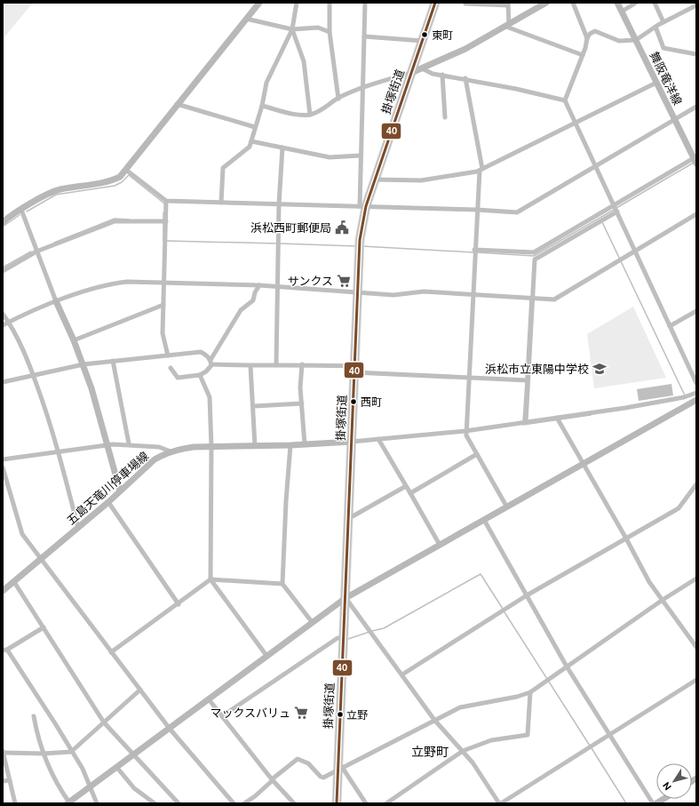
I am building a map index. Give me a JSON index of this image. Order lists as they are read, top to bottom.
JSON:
{
  "streets": {
    "highway": ["掛塚街道"],
    "street": ["舞阪竜洋線", "五島天竜川停車場線"]
  },
  "crossings": [
    ["掛塚街道", "五島天竜川停車場線"]
  ],
  "districts": ["立野町"],
  "places": {
    "other": ["東町", "西町", "立野"],
    "public building": ["浜松西町郵便局"],
    "supermarket": ["サンクス", "マックスバリュ"],
    "school or university": ["浜松市立東陽中学校"]
  },
  "lines": ["transit line 40"],
  "north": "bottom left"
}
